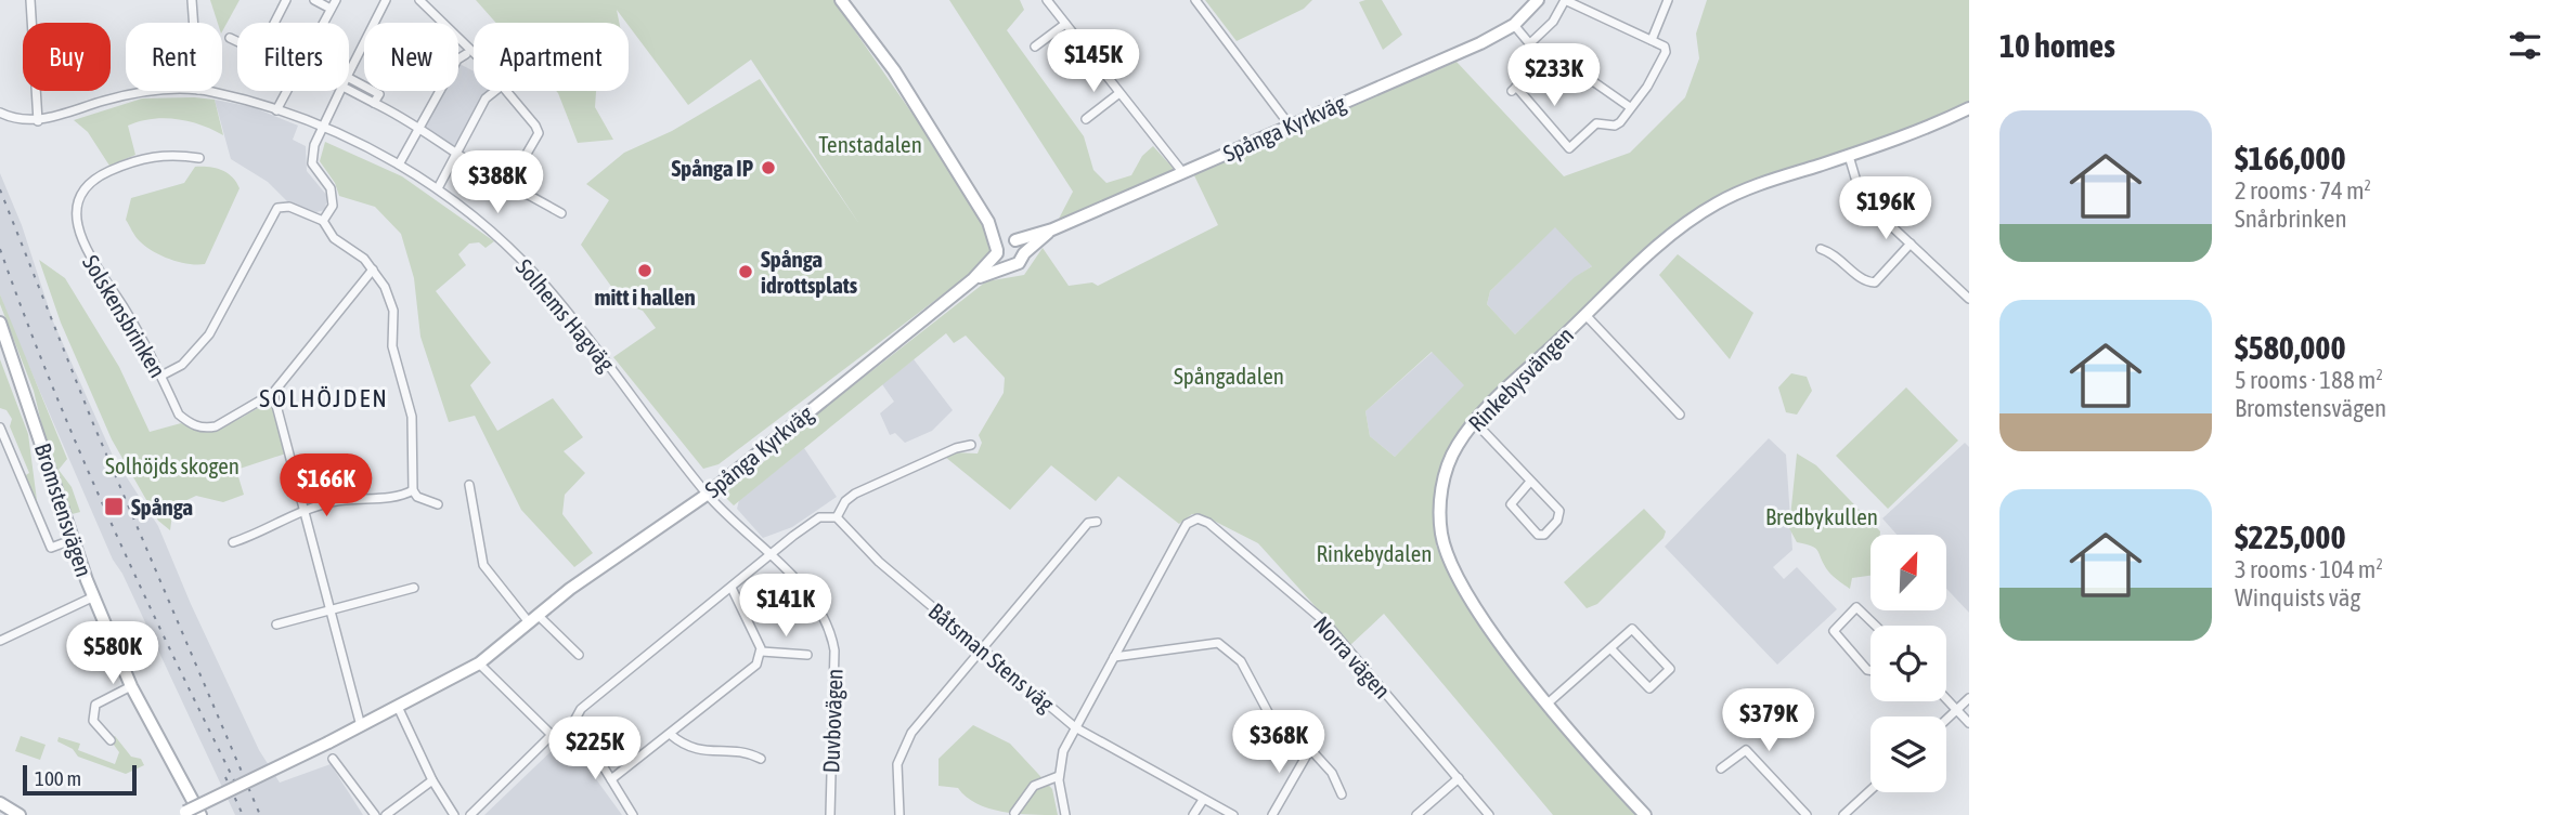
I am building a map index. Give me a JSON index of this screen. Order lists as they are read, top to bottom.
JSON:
{
  "streets": {
    "street": [
      "Spånga Kyrkväg",
      "Solhems Hagväg",
      "Solskensbrinken",
      "Rinkebysvängen",
      "Bromstensvägen",
      "Båtsman Stens väg",
      "Norra vägen",
      "Duvbovägen"
    ]
  },
  "crossings": [
    ["Spånga Kyrkväg", "Solhems Hagväg"],
    ["Spånga Kyrkväg", "Duvbovägen"],
    ["Solhems Hagväg", "Duvbovägen"]
  ],
  "districts": ["SOLHÖJDEN"],
  "parks": [
    "Tenstadalen",
    "Spångadalen",
    "Solhöjds skogen",
    "Bredbykullen",
    "Rinkebydalen"
  ],
  "places": {
    "other": ["Spånga IP", "mitt i hallen", "Spånga idrottsplats"],
    "transit": ["Spånga"]
  },
  "scale_bar": "100 m",
  "north": "top right",
  "page": {
    "heading": "10 homes",
    "chip": [
      "Buy",
      "Rent",
      "Filters",
      "New",
      "Apartment"
    ],
    "price": [
      "$145K",
      "$233K",
      "$388K",
      "$196K",
      "$166K",
      "$141K",
      "$580K",
      "$379K",
      "$368K",
      "$225K"
    ],
    "list": [
      {
        "name": "$166,000",
        "note": "2 rooms · 74 m² · Snårbrinken"
      },
      {
        "name": "$580,000",
        "note": "5 rooms · 188 m² · Bromstensvägen"
      },
      {
        "name": "$225,000",
        "note": "3 rooms · 104 m² · Winquists väg"
      }
    ],
    "scale": "100 m"
  }
}
